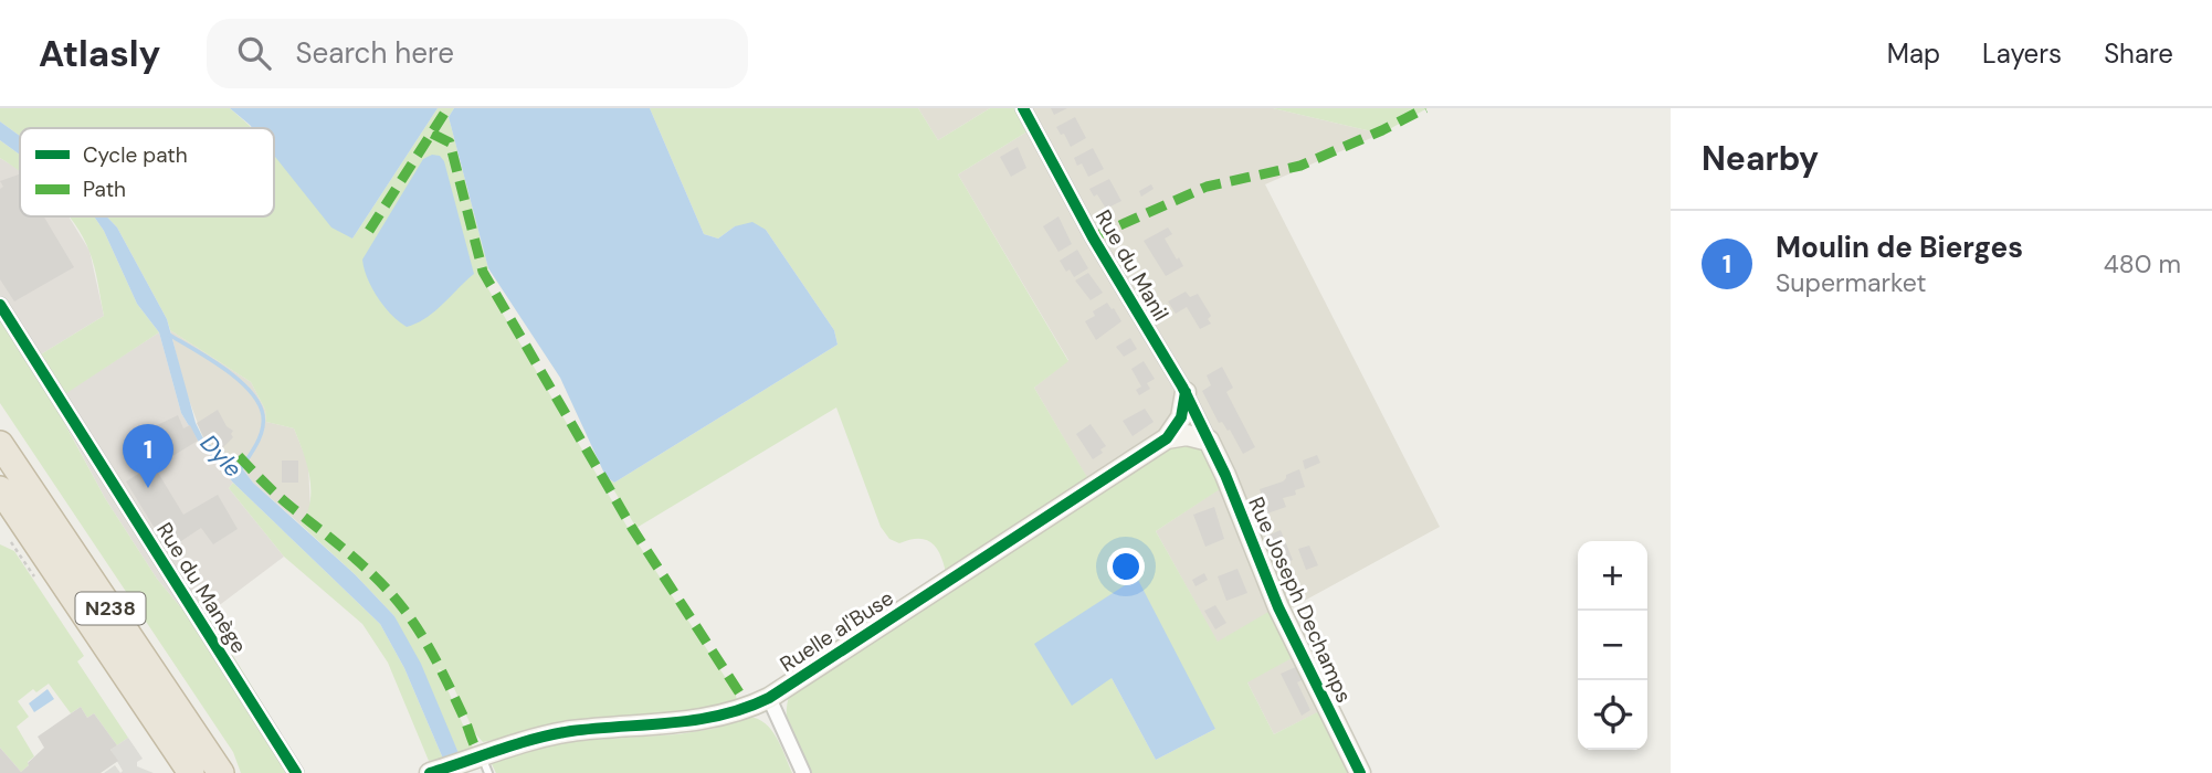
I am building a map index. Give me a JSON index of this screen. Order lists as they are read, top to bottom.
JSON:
{
  "streets": {
    "highway": ["N238"],
    "street": [
      "Rue du Manil",
      "Rue du Manège",
      "Rue Joseph Dechamps",
      "Ruelle al'Buse"
    ]
  },
  "crossings": [
    ["Rue du Manil", "Rue Joseph Dechamps"]
  ],
  "water": ["Dyle"],
  "legend": ["Cycle path", "Path"],
  "page": {
    "header": "Atlasly",
    "search": "Search here",
    "nav": ["Map", "Layers", "Share"],
    "heading": "Nearby",
    "list": [
      {
        "mark": "1",
        "name": "Moulin de Bierges",
        "note": "Supermarket",
        "value": "480 m"
      }
    ],
    "pins": "1",
    "map_buttons": ["+", "−"]
  }
}
